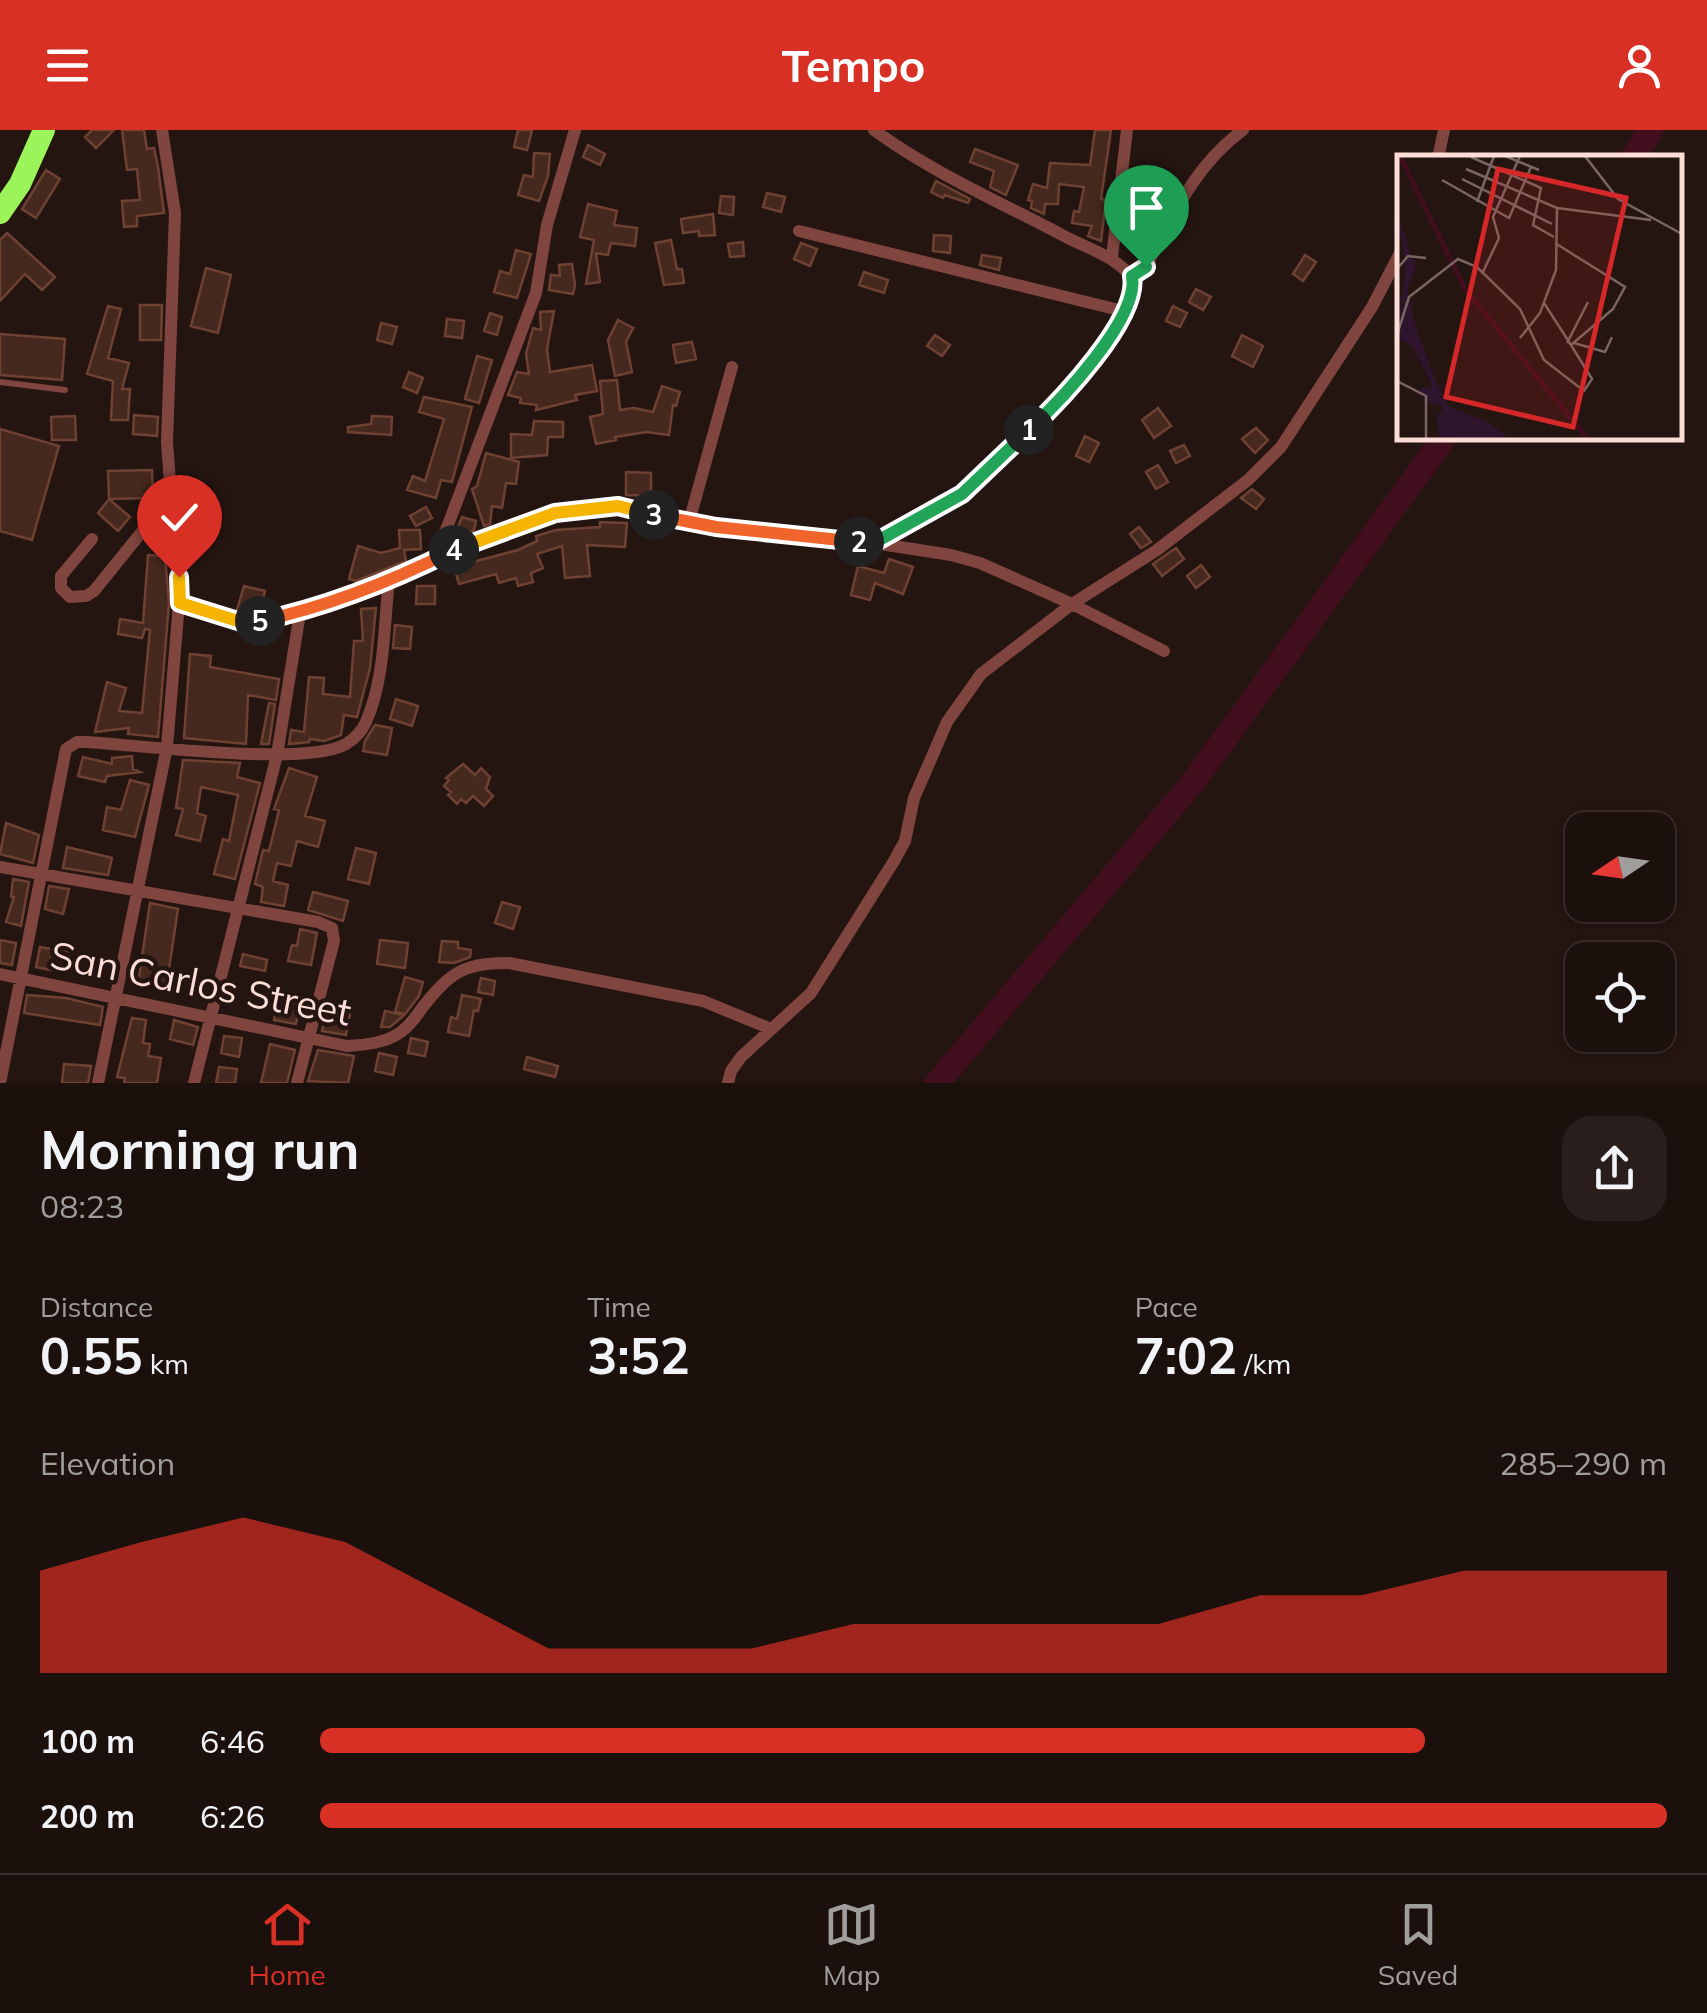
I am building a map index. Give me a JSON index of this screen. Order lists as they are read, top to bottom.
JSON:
{
  "streets": {
    "street": ["San Carlos Street"]
  },
  "north": "left",
  "page": {
    "header": "Tempo",
    "pins": [
      "1",
      "3",
      "2",
      "4",
      "5"
    ],
    "heading": ["Morning run", "08:23"],
    "stats": [
      ["Distance", "0.55 km"],
      ["Time", "3:52"],
      ["Pace", "7:02 /km"]
    ],
    "chart": ["Elevation", "285–290 m"],
    "list": [
      {
        "name": "100 m",
        "note": "6:46"
      },
      {
        "name": "200 m",
        "note": "6:26"
      }
    ],
    "tabs": ["Home", "Map", "Saved"]
  }
}
